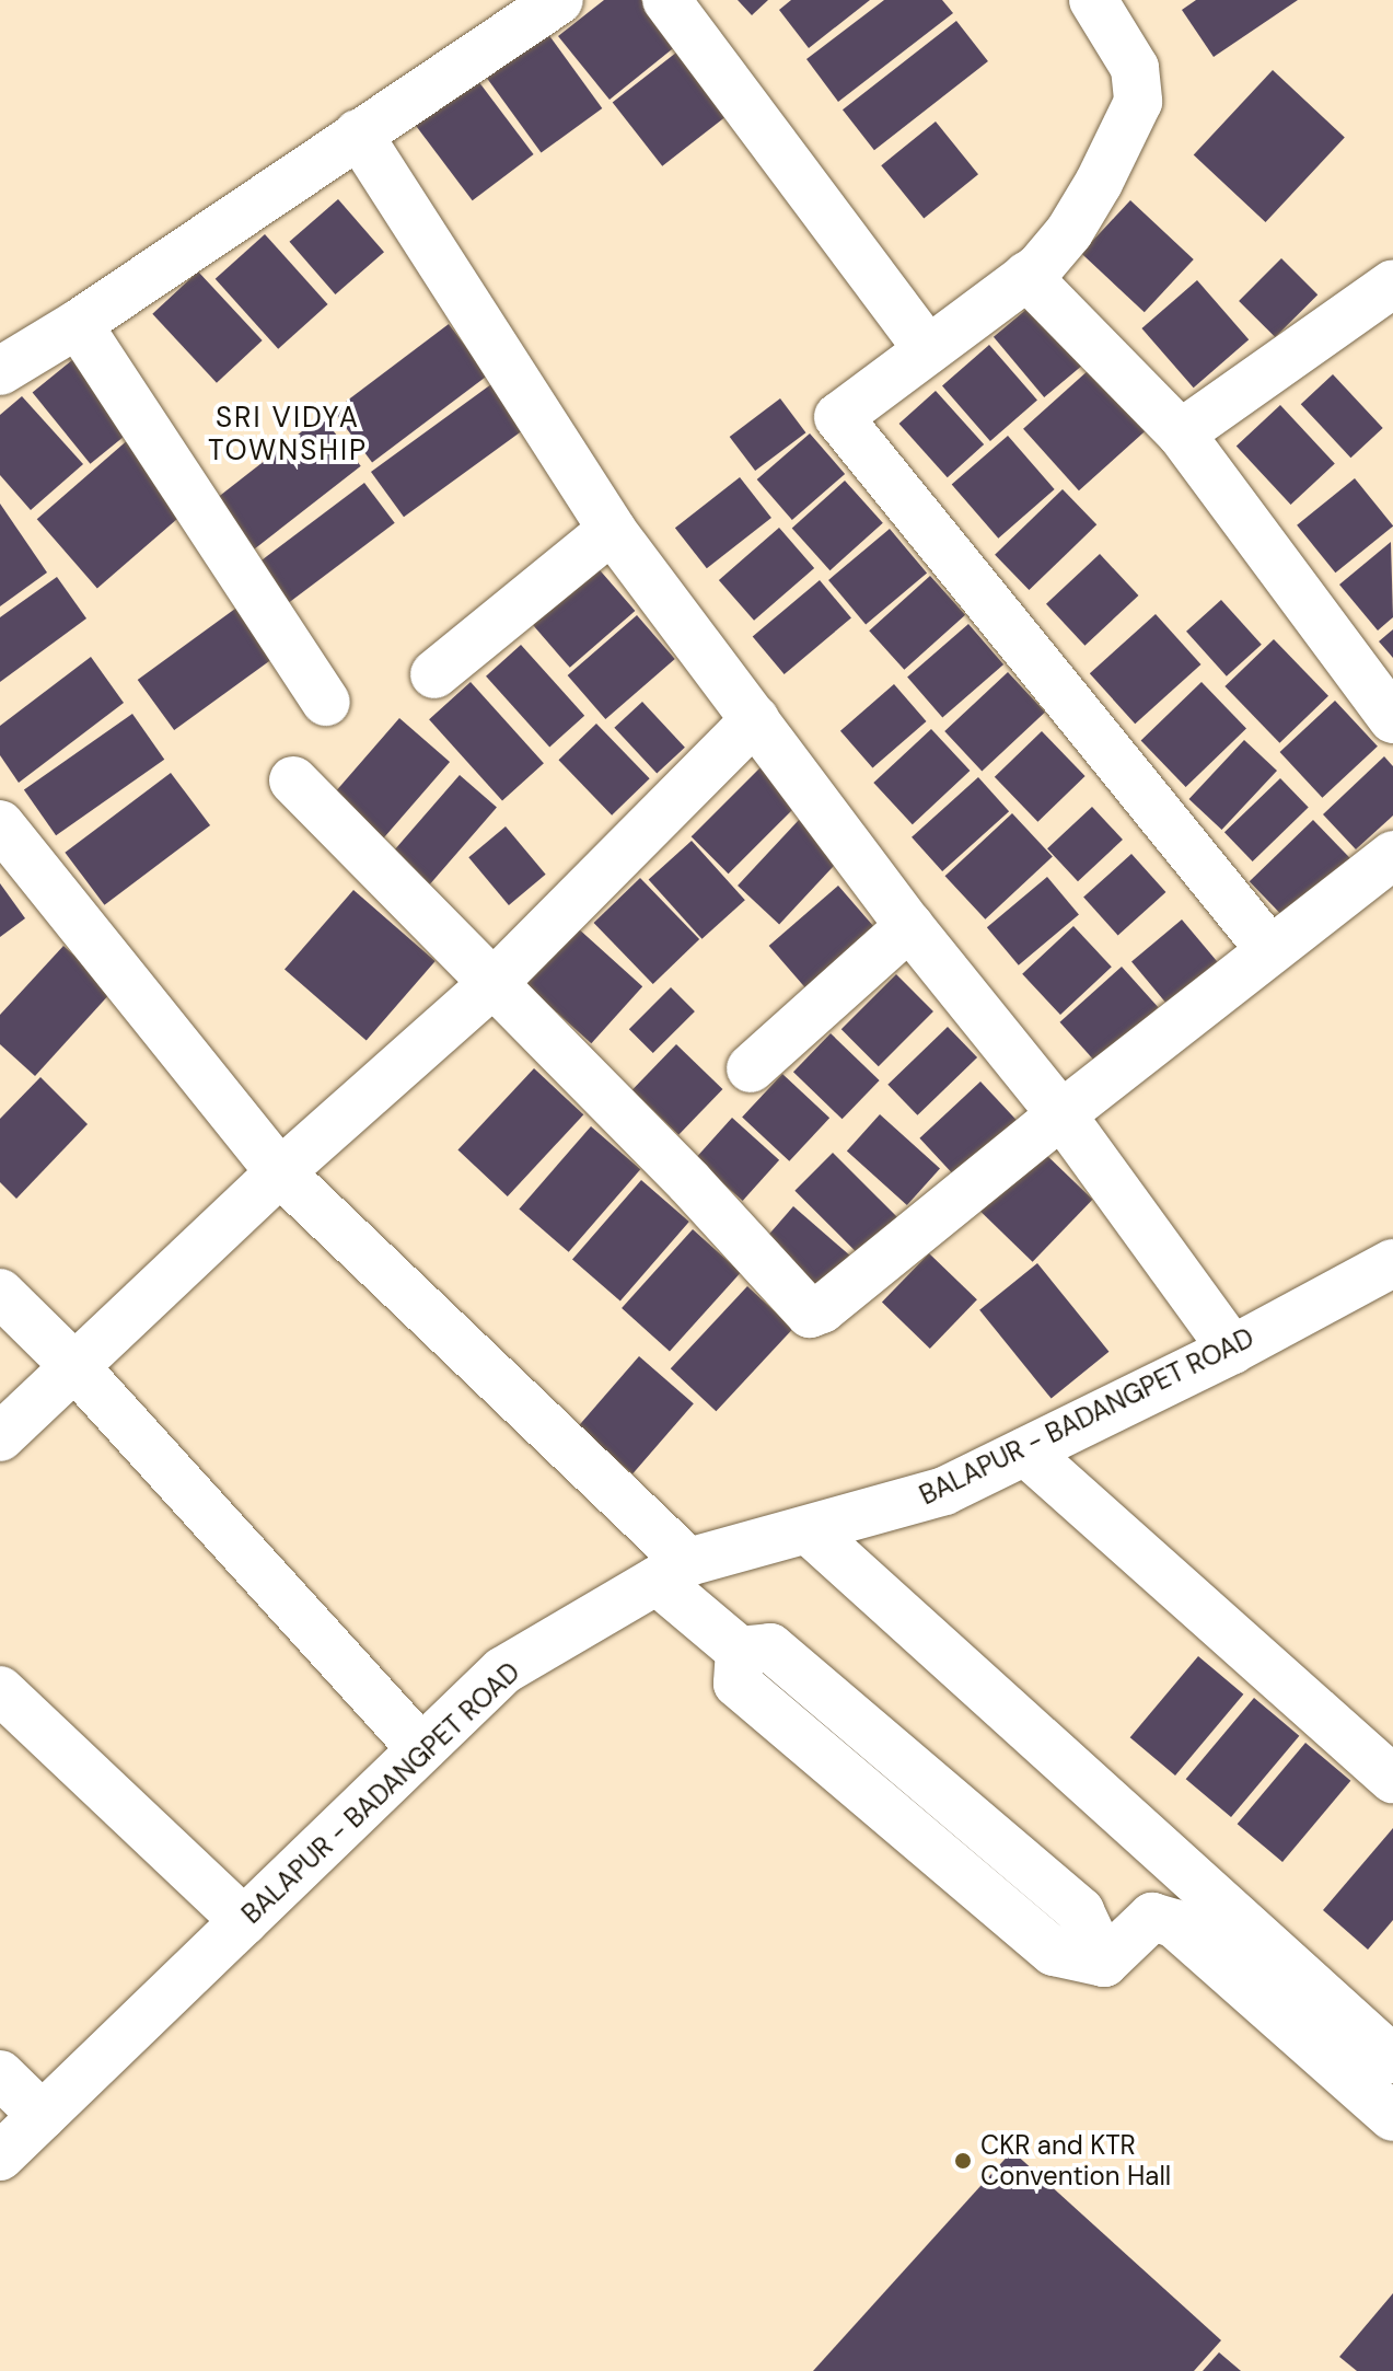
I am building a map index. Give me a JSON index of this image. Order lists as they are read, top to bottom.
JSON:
{
  "streets": {
    "street": ["BALAPUR - BADANGPET ROAD"]
  },
  "districts": ["SRI VIDYA TOWNSHIP"],
  "places": ["CKR and KTR Convention Hall"]
}
